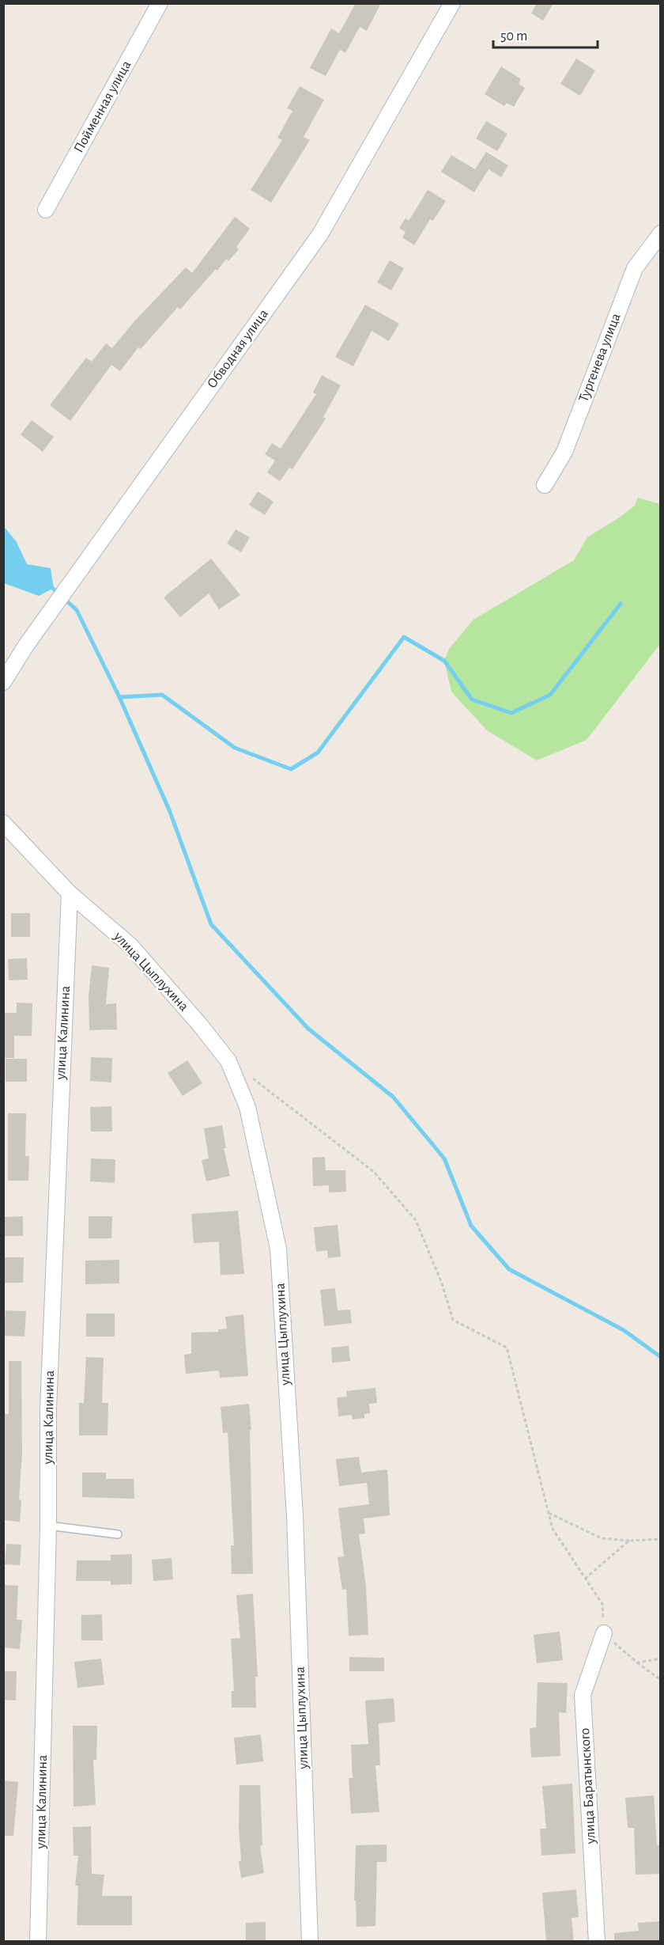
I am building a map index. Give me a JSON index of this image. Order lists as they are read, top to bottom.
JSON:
{
  "streets": {
    "street": [
      "Пойменная улица",
      "Обводная улица",
      "Тургенева улица",
      "улица Цыплухина",
      "улица Калинина",
      "улица Баратынского"
    ]
  },
  "crossings": [
    ["улица Цыплухина", "улица Калинина"]
  ],
  "scale_bar": "50 m"
}
